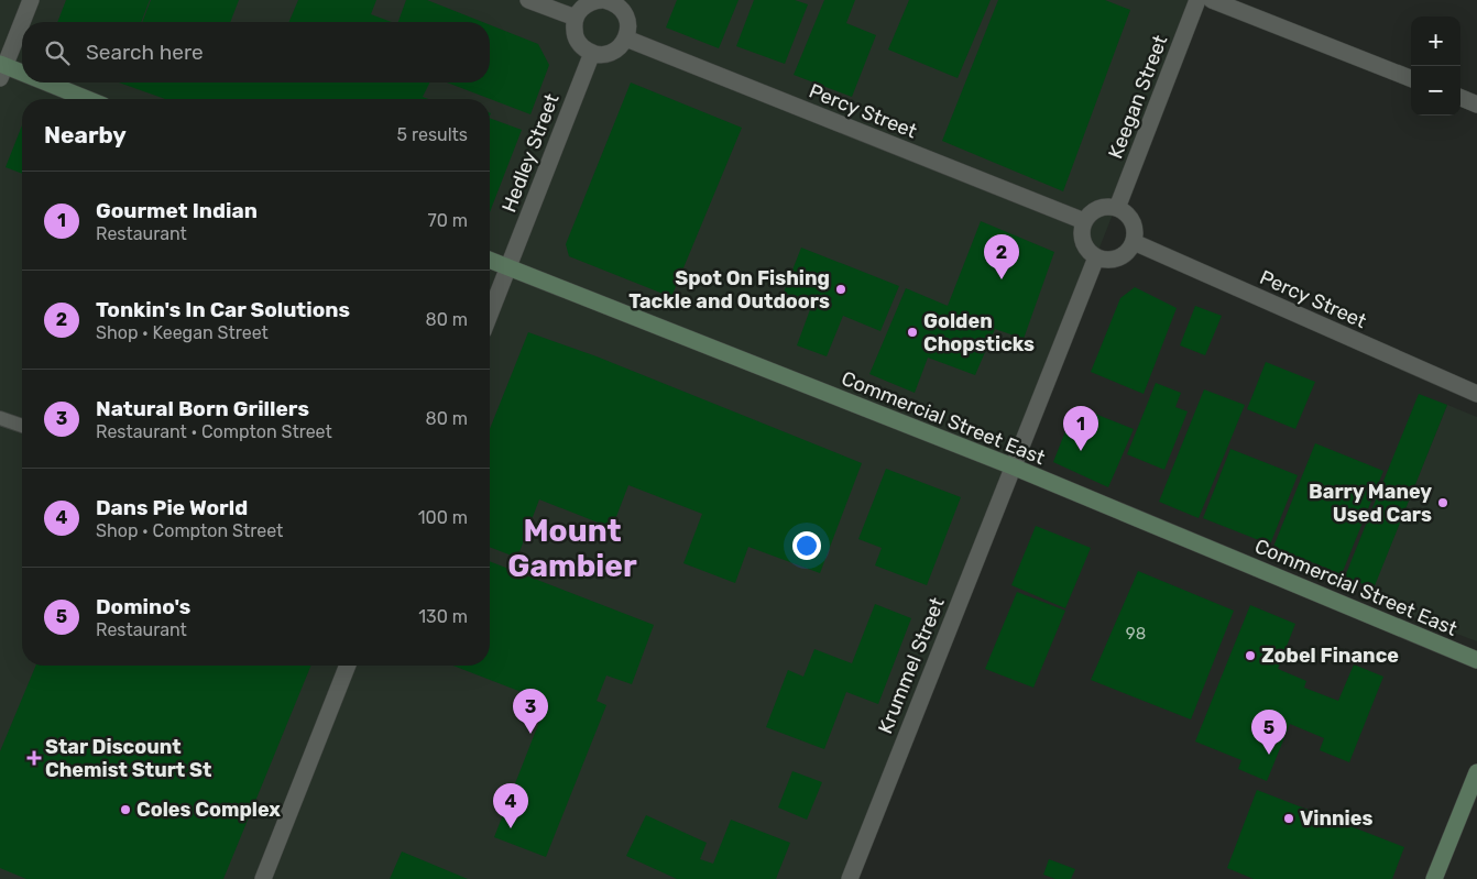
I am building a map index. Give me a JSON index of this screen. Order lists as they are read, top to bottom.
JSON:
{
  "streets": {
    "street": [
      "Keegan Street",
      "Percy Street",
      "Hedley Street",
      "Commercial Street East",
      "Krummel Street"
    ]
  },
  "crossings": [
    ["Keegan Street", "Percy Street"],
    ["Percy Street", "Hedley Street"],
    ["Hedley Street", "Commercial Street East"],
    ["Commercial Street East", "Krummel Street"]
  ],
  "districts": ["Mount Gambier"],
  "places": {
    "other": [
      "Spot On Fishing Tackle and Outdoors",
      "Golden Chopsticks",
      "Barry Maney Used Cars",
      "Zobel Finance",
      "Coles Complex",
      "Vinnies"
    ],
    "health": ["Star Discount Chemist Sturt St"]
  },
  "house_numbers": ["98"],
  "page": {
    "map_buttons": ["+", "−"],
    "search": "Search here",
    "heading": ["Nearby", "5 results"],
    "list": [
      {
        "mark": "1",
        "name": "Gourmet Indian",
        "note": "Restaurant",
        "value": "70 m"
      },
      {
        "mark": "2",
        "name": "Tonkin's In Car Solutions",
        "note": "Shop · Keegan Street",
        "value": "80 m"
      },
      {
        "mark": "3",
        "name": "Natural Born Grillers",
        "note": "Restaurant · Compton Street",
        "value": "80 m"
      },
      {
        "mark": "4",
        "name": "Dans Pie World",
        "note": "Shop · Compton Street",
        "value": "100 m"
      },
      {
        "mark": "5",
        "name": "Domino's",
        "note": "Restaurant",
        "value": "130 m"
      }
    ],
    "pins": [
      "2",
      "1",
      "3",
      "5",
      "4"
    ]
  }
}
